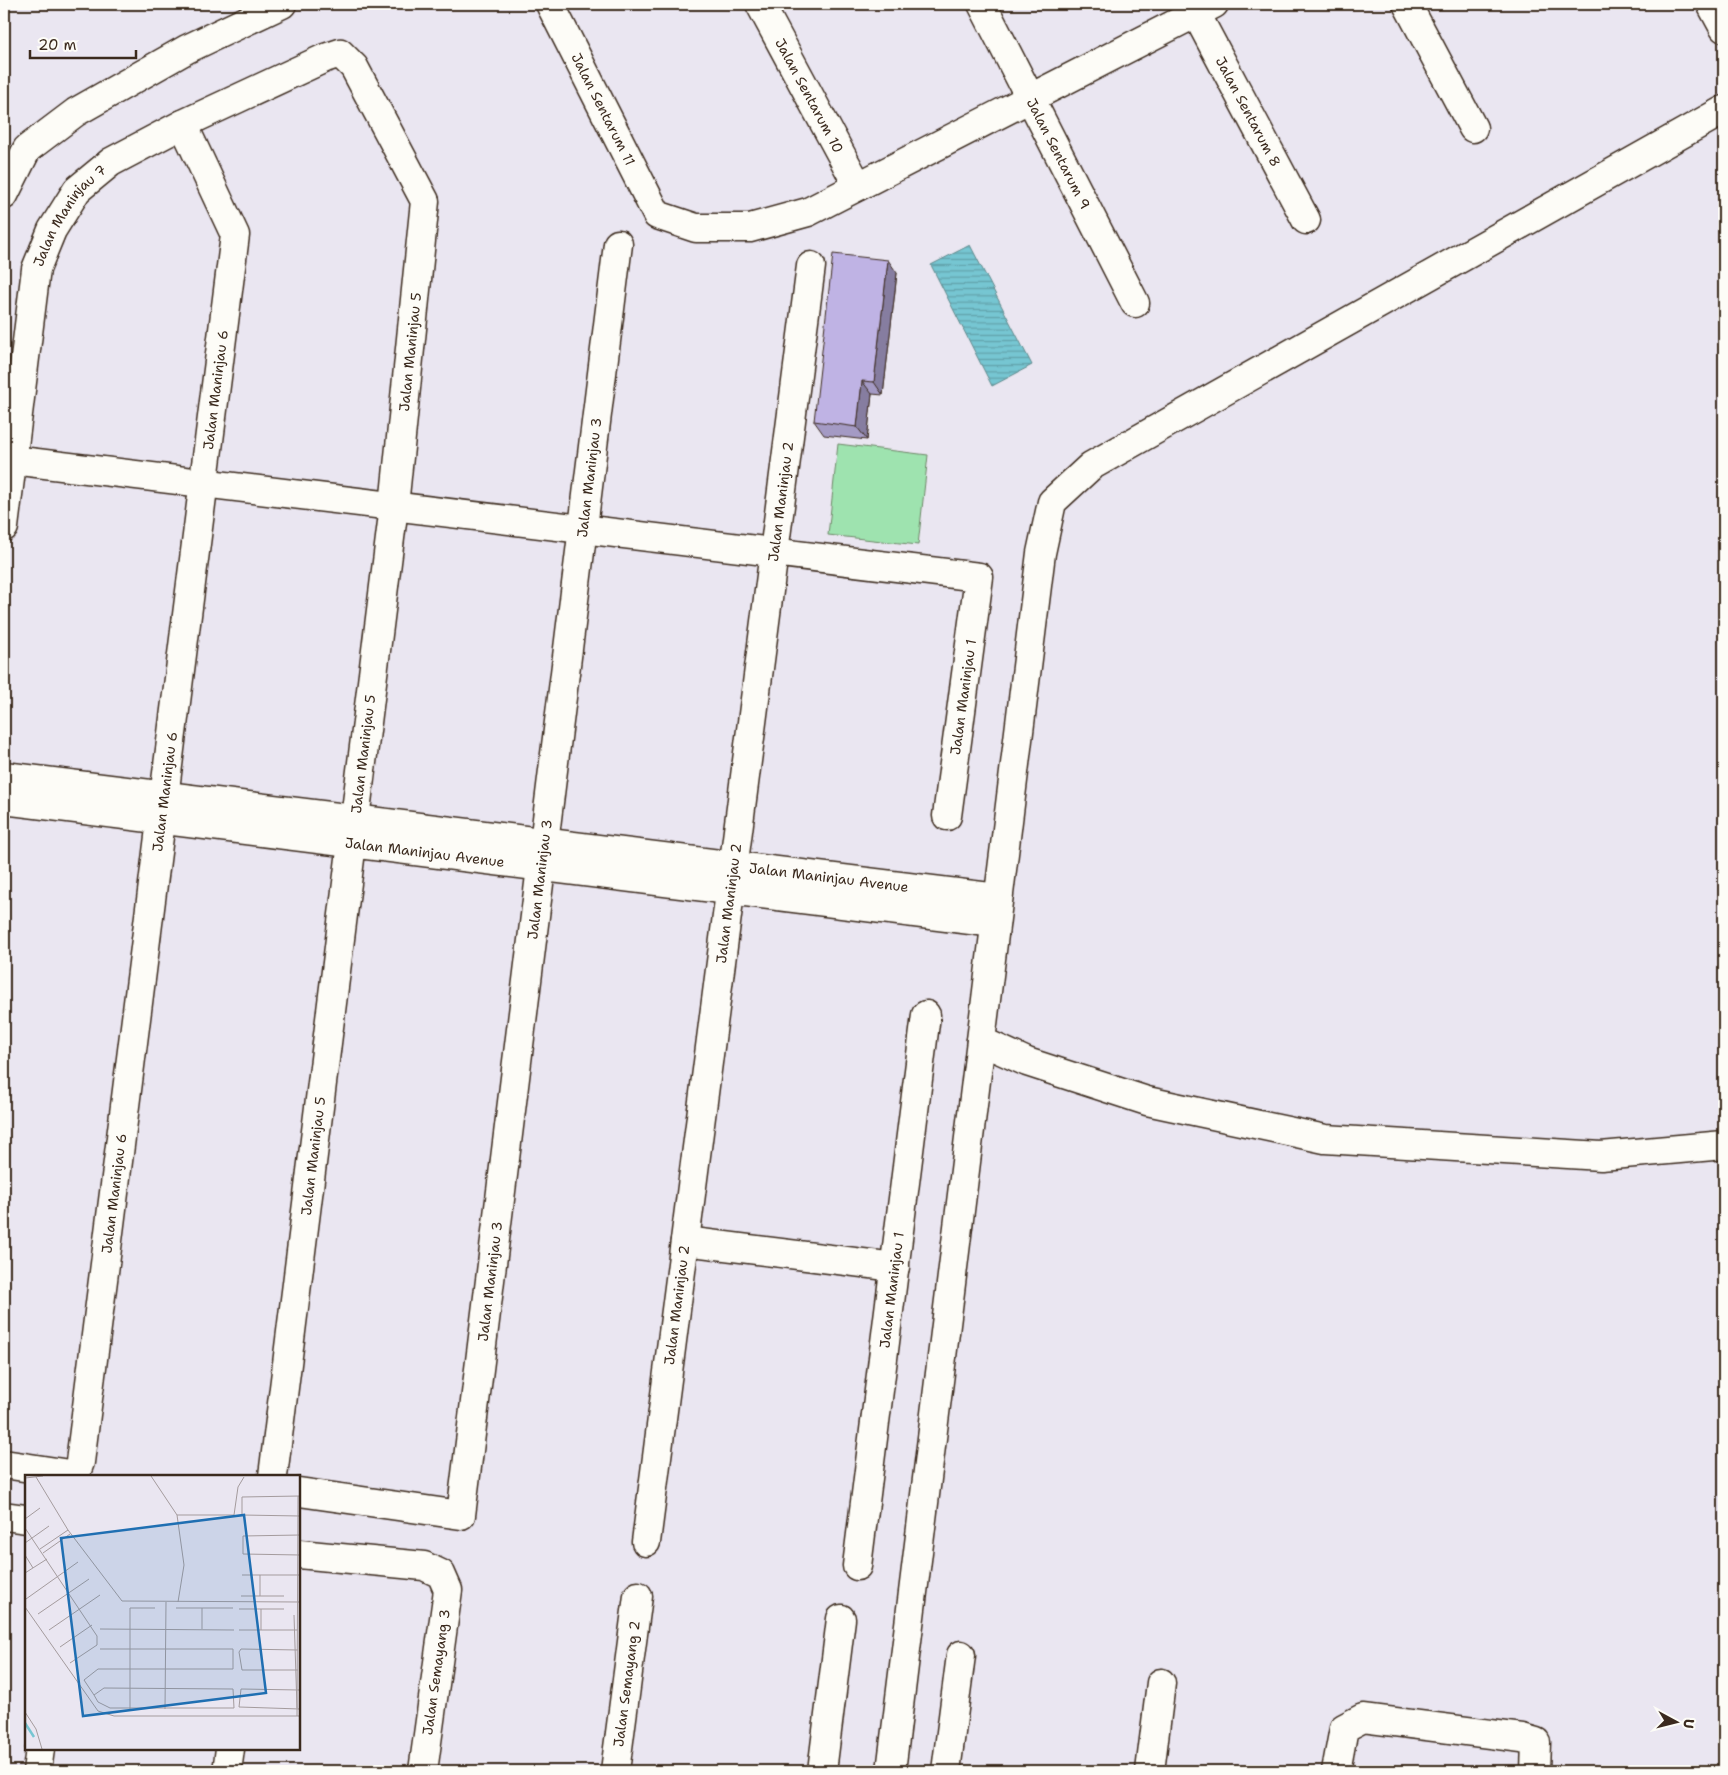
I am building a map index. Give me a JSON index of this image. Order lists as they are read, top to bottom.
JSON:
{
  "streets": {
    "street": [
      "Jalan Sentarum 10",
      "Jalan Sentarum 11",
      "Jalan Sentarum 8",
      "Jalan Sentarum 9",
      "Jalan Maninjau 7",
      "Jalan Maninjau 5",
      "Jalan Maninjau 6",
      "Jalan Maninjau 3",
      "Jalan Maninjau 2",
      "Jalan Maninjau 1",
      "Jalan Maninjau Avenue",
      "Jalan Semayang 3",
      "Jalan Semayang 2"
    ]
  },
  "crossings": [
    ["Jalan Sentarum 10", "Jalan Sentarum 11"],
    ["Jalan Maninjau 7", "Jalan Maninjau 5"],
    ["Jalan Maninjau 7", "Jalan Maninjau 6"],
    ["Jalan Maninjau 5", "Jalan Maninjau Avenue"],
    ["Jalan Maninjau 6", "Jalan Maninjau Avenue"],
    ["Jalan Maninjau 3", "Jalan Maninjau Avenue"],
    ["Jalan Maninjau 2", "Jalan Maninjau 1"],
    ["Jalan Maninjau 2", "Jalan Maninjau Avenue"]
  ],
  "scale_bar": "20 m",
  "north": "right"
}
